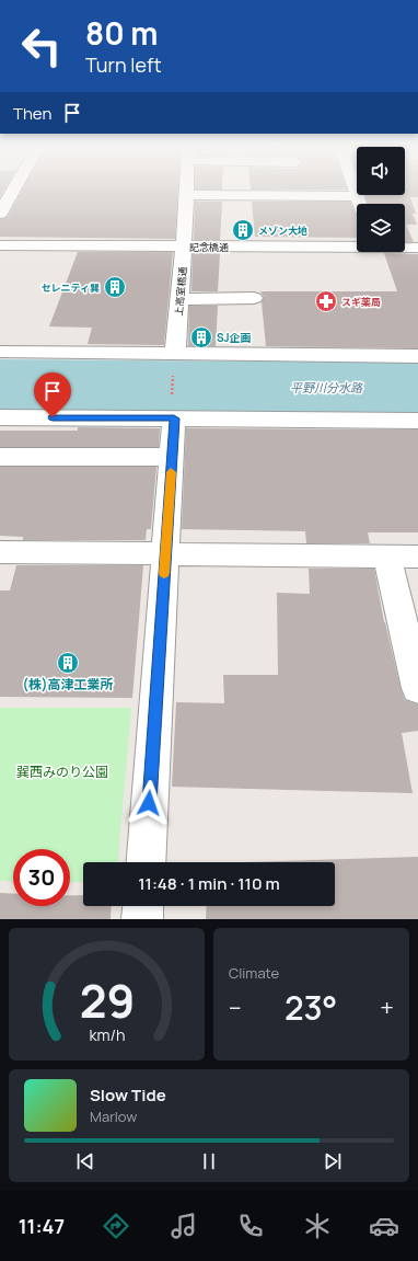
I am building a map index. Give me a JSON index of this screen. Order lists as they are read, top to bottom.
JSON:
{
  "streets": {
    "street": ["記念橋通", "上高室橋通"]
  },
  "crossings": [
    ["記念橋通", "上高室橋通"]
  ],
  "water": ["平野川分水路"],
  "parks": ["巽西みのり公園"],
  "places": {
    "building": [
      "メゾン大地",
      "セレニティ巽",
      "SJ企画",
      "(株)高津工業所"
    ],
    "pharmacy": ["スギ薬局"]
  },
  "page": {
    "turn": ["80 m", "Turn left"],
    "then": "Then",
    "limit": "30",
    "trip": "11:48 · 1 min · 110 m",
    "tile": "Climate",
    "heat": ["−", "23°", "+"],
    "song": ["Slow Tide", "Marlow"],
    "tabs": "11:47",
    "gauge": ["29", "km/h"]
  }
}
